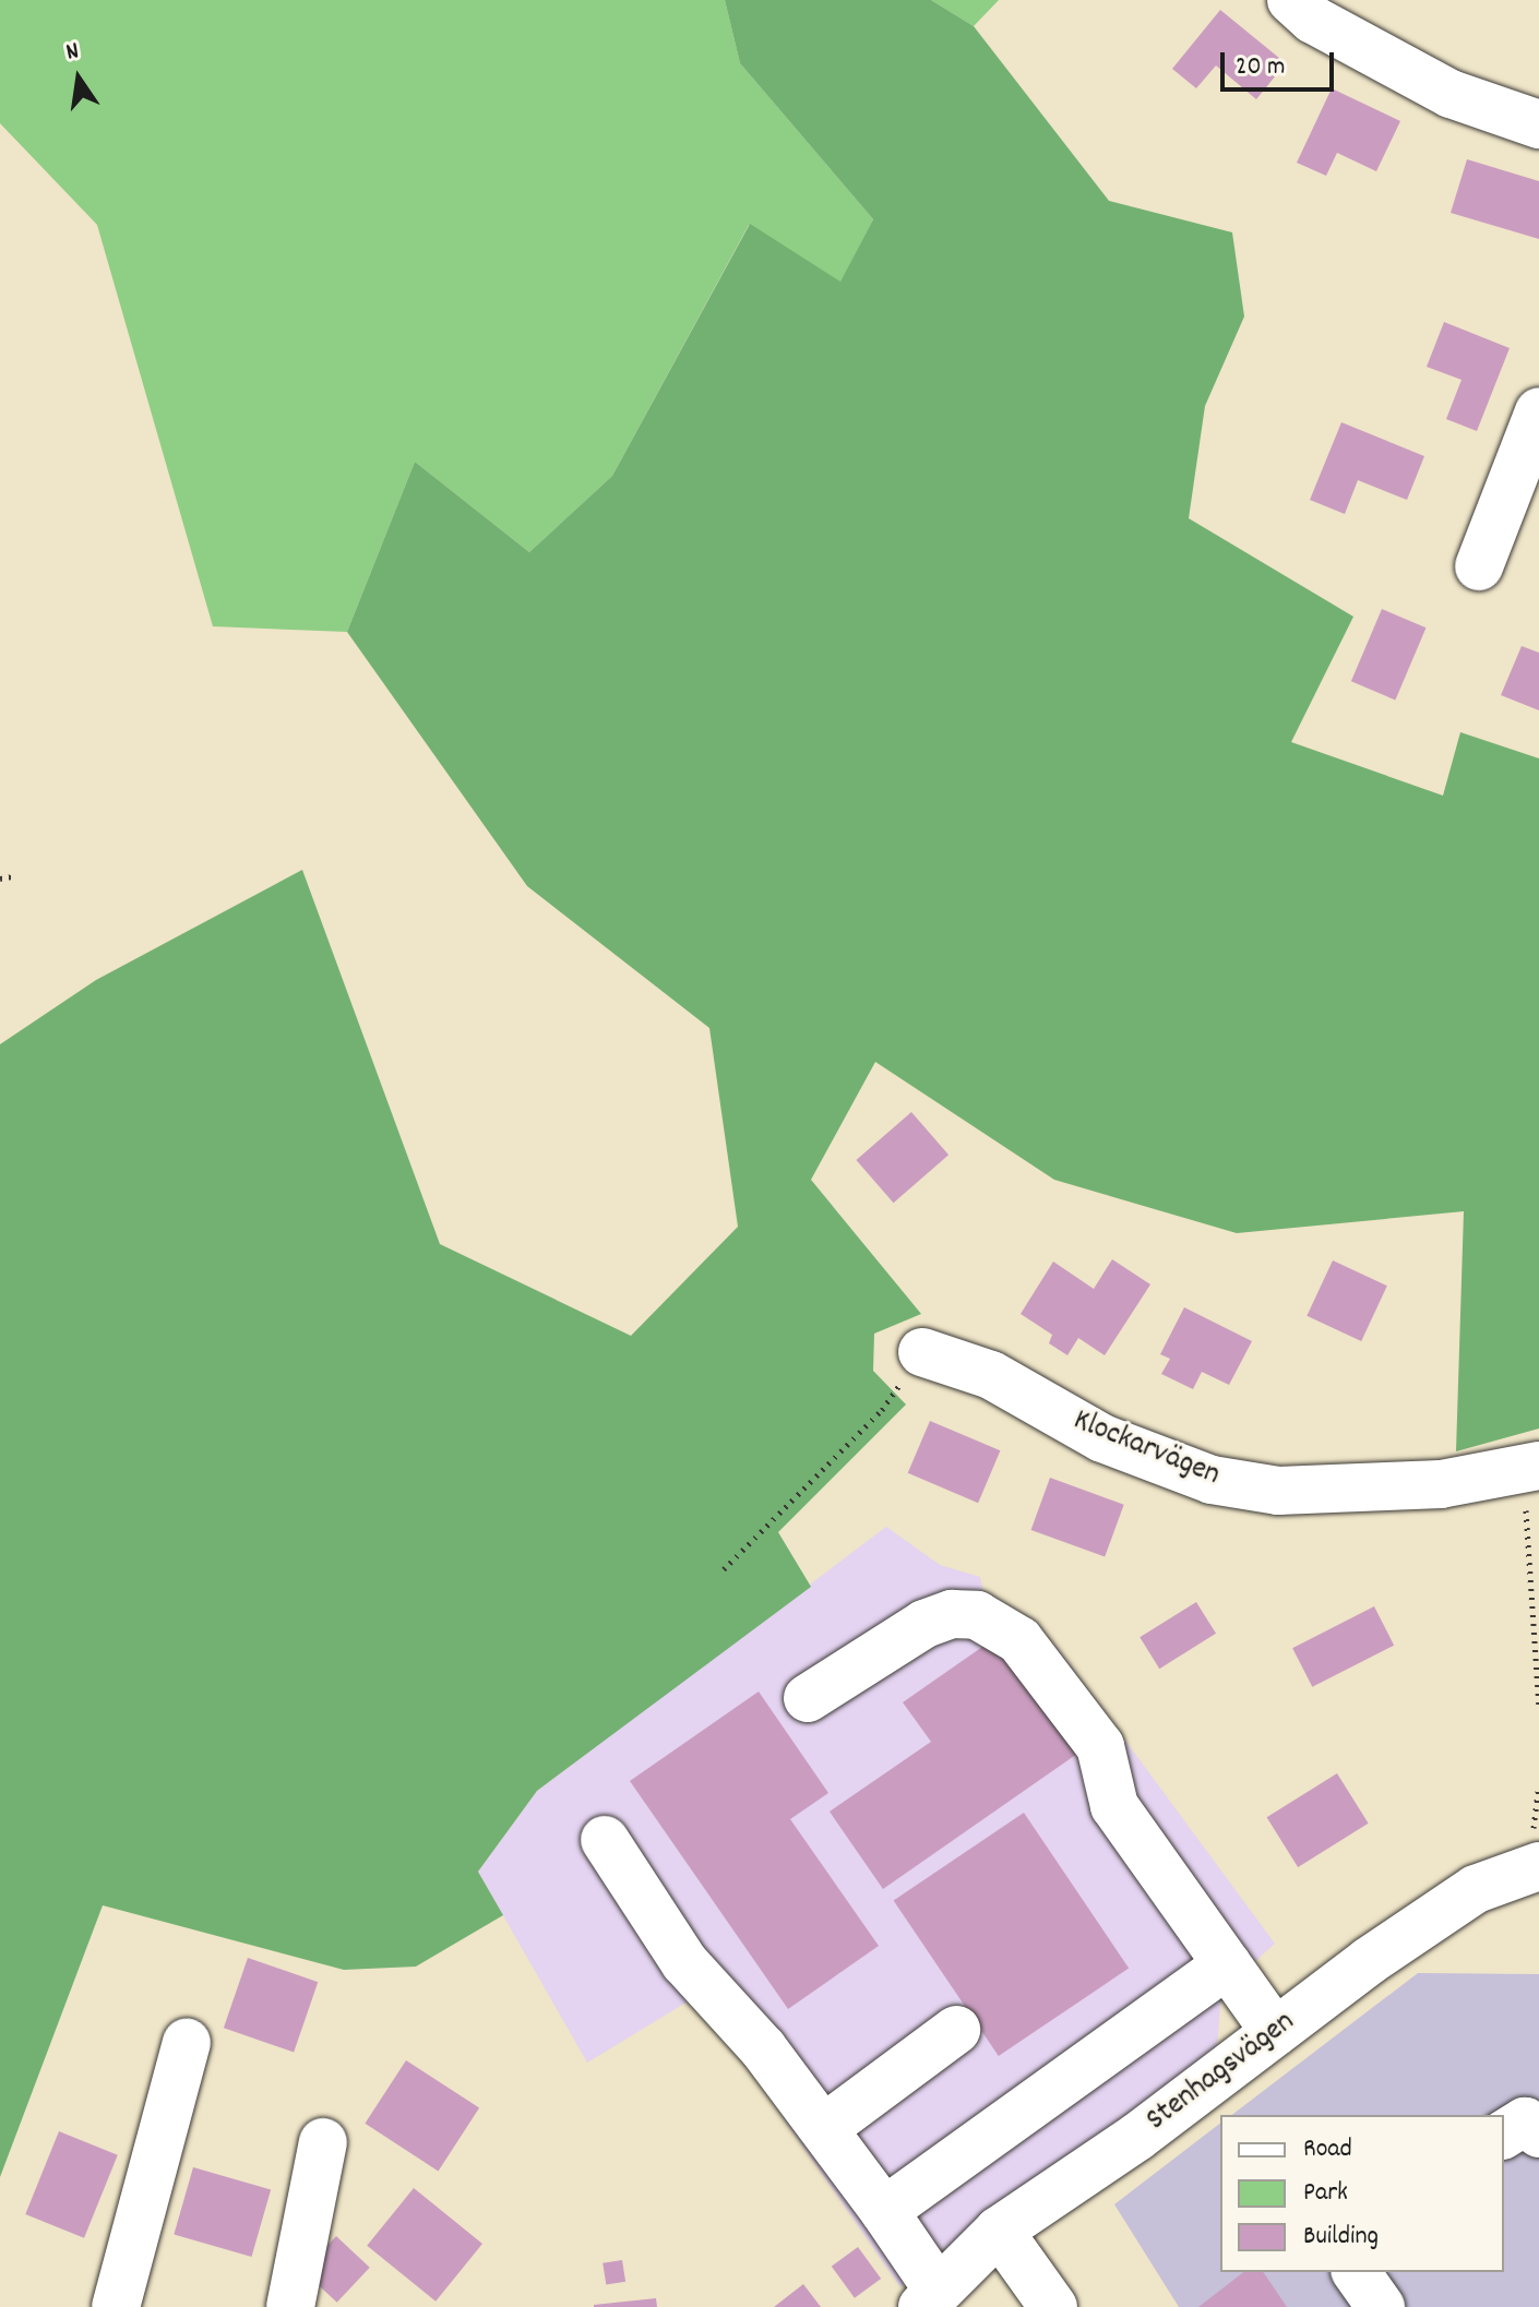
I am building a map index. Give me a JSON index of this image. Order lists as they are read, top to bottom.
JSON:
{
  "streets": {
    "street": ["Klockarvägen", "Stenhagsvägen"]
  },
  "legend": ["Road", "Park", "Building"],
  "scale_bar": "20 m",
  "north": "top"
}
